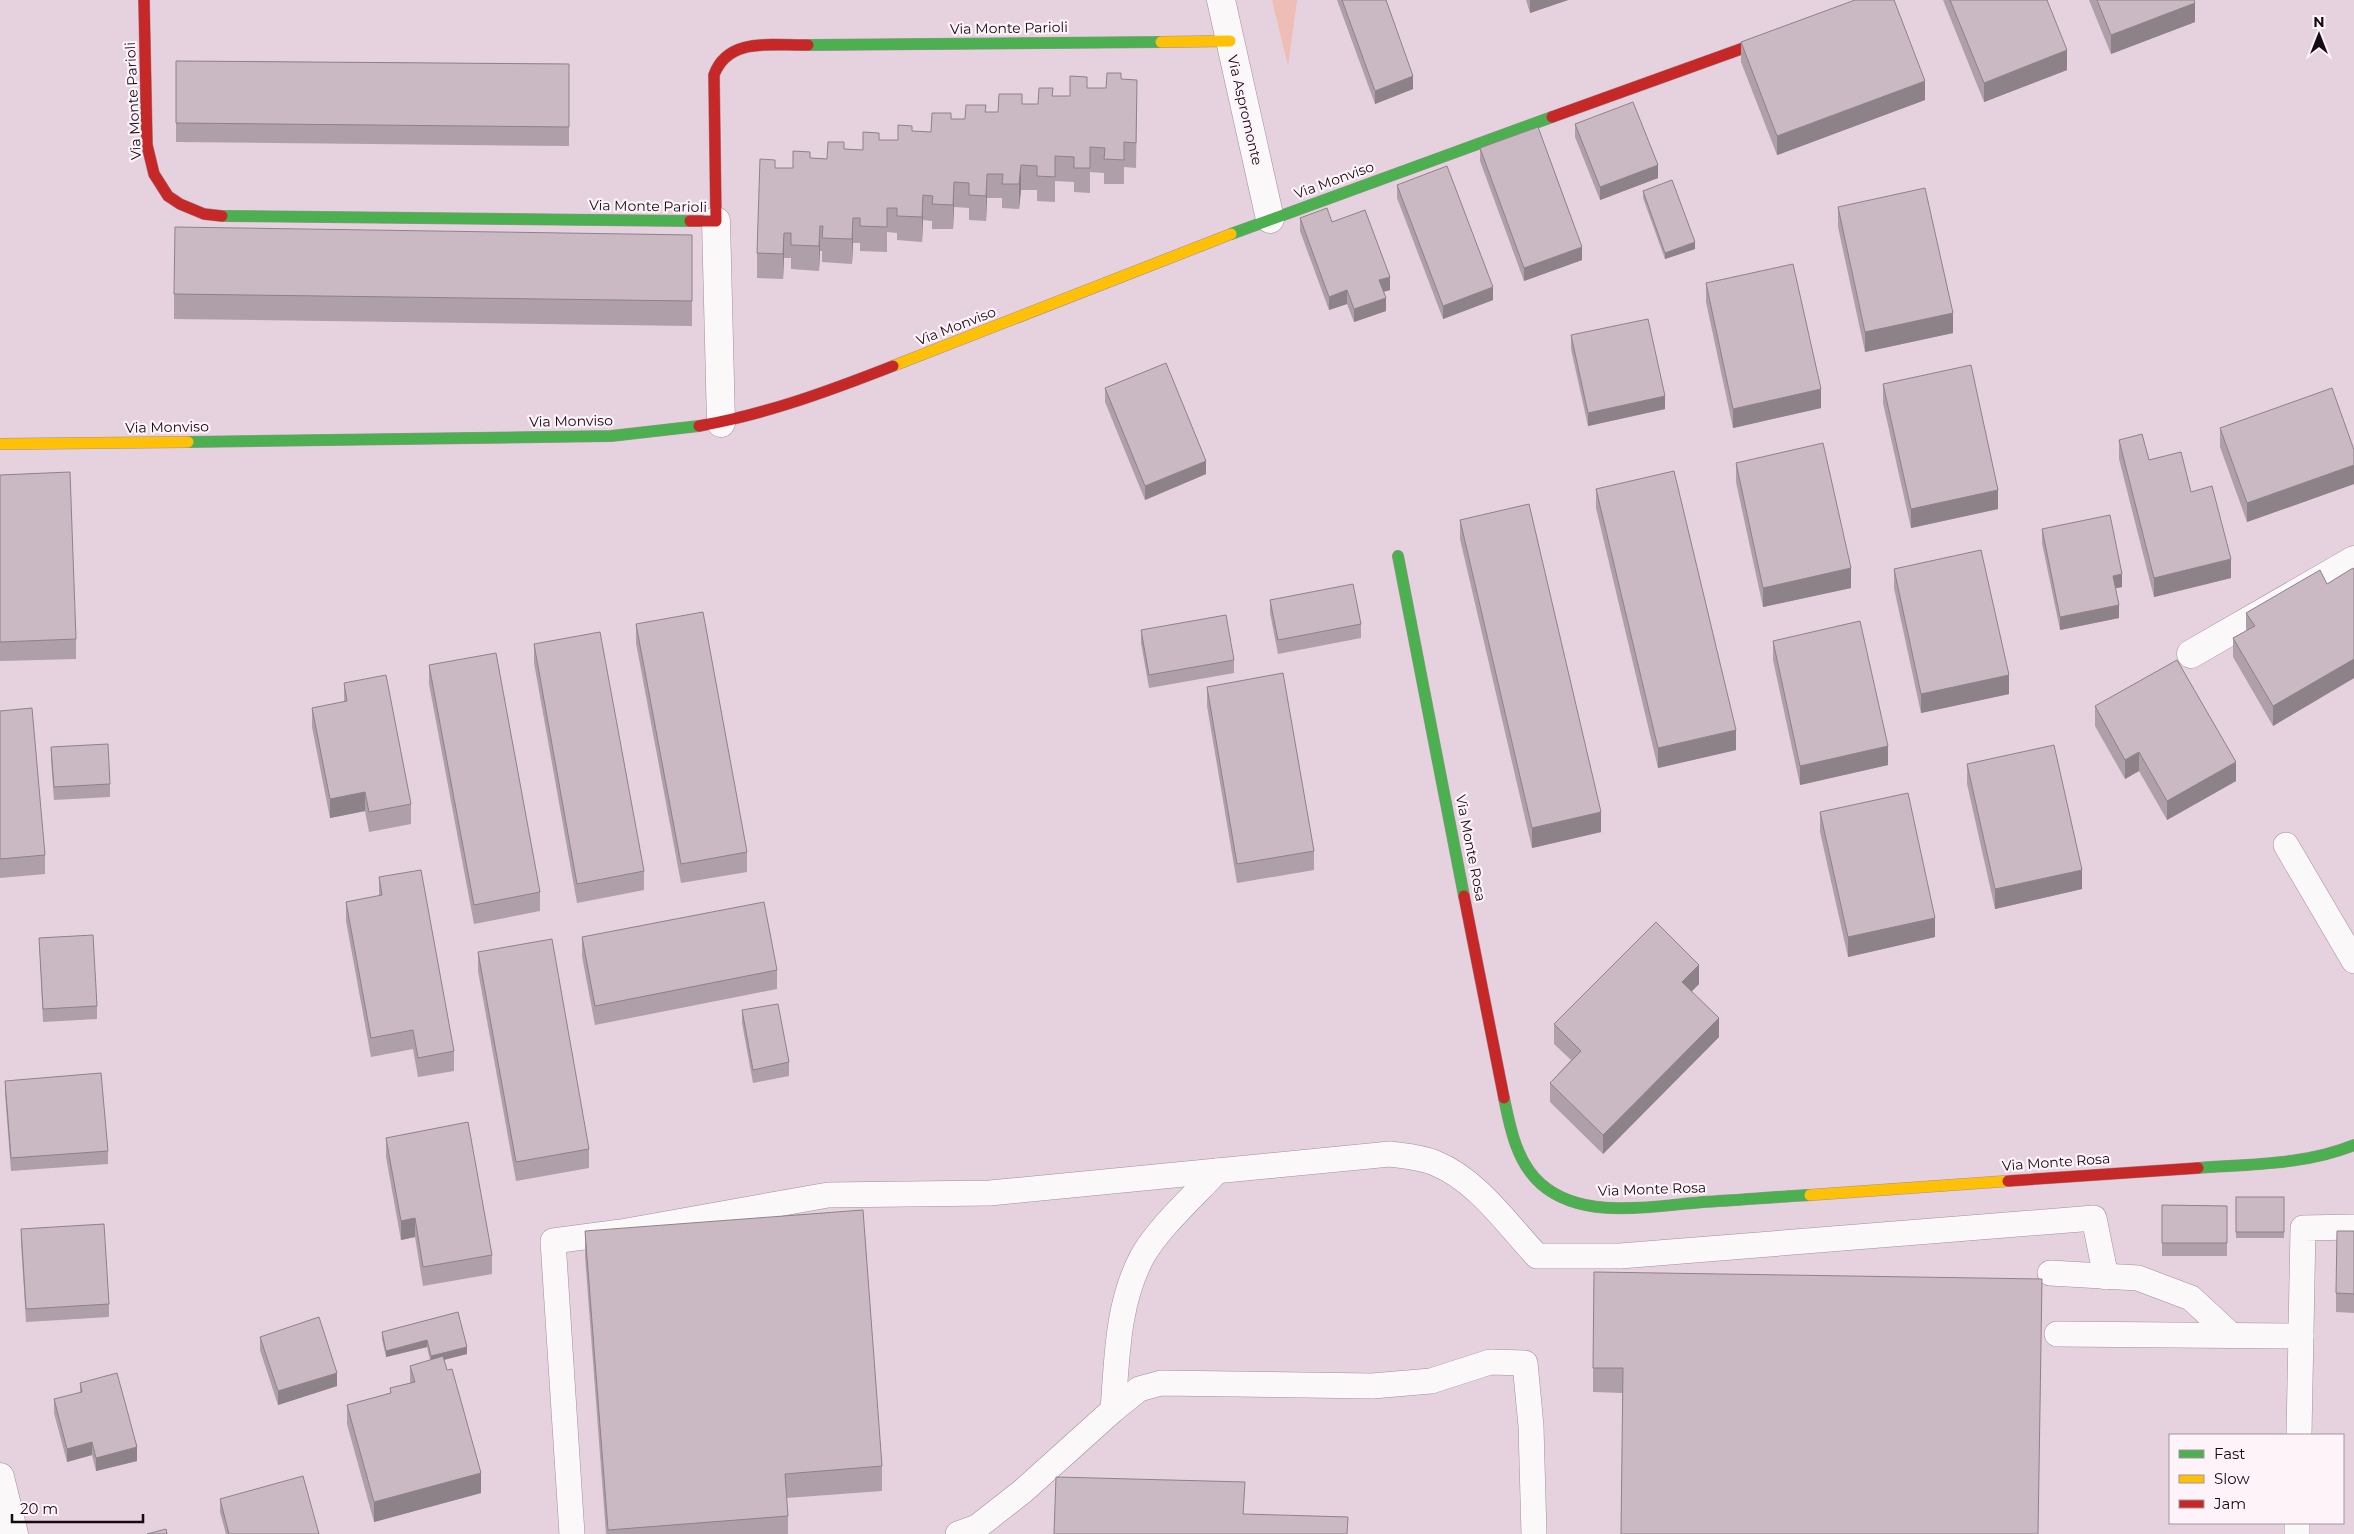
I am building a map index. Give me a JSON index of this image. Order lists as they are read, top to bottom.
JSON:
{
  "streets": {
    "street": [
      "Via Monte Parioli",
      "Via Aspromonte",
      "Via Monviso",
      "Via Monte Rosa"
    ]
  },
  "crossings": [
    ["Via Monte Parioli", "Via Aspromonte"],
    ["Via Aspromonte", "Via Monviso"]
  ],
  "legend": ["Fast", "Slow", "Jam"],
  "scale_bar": "20 m",
  "north": "top"
}
